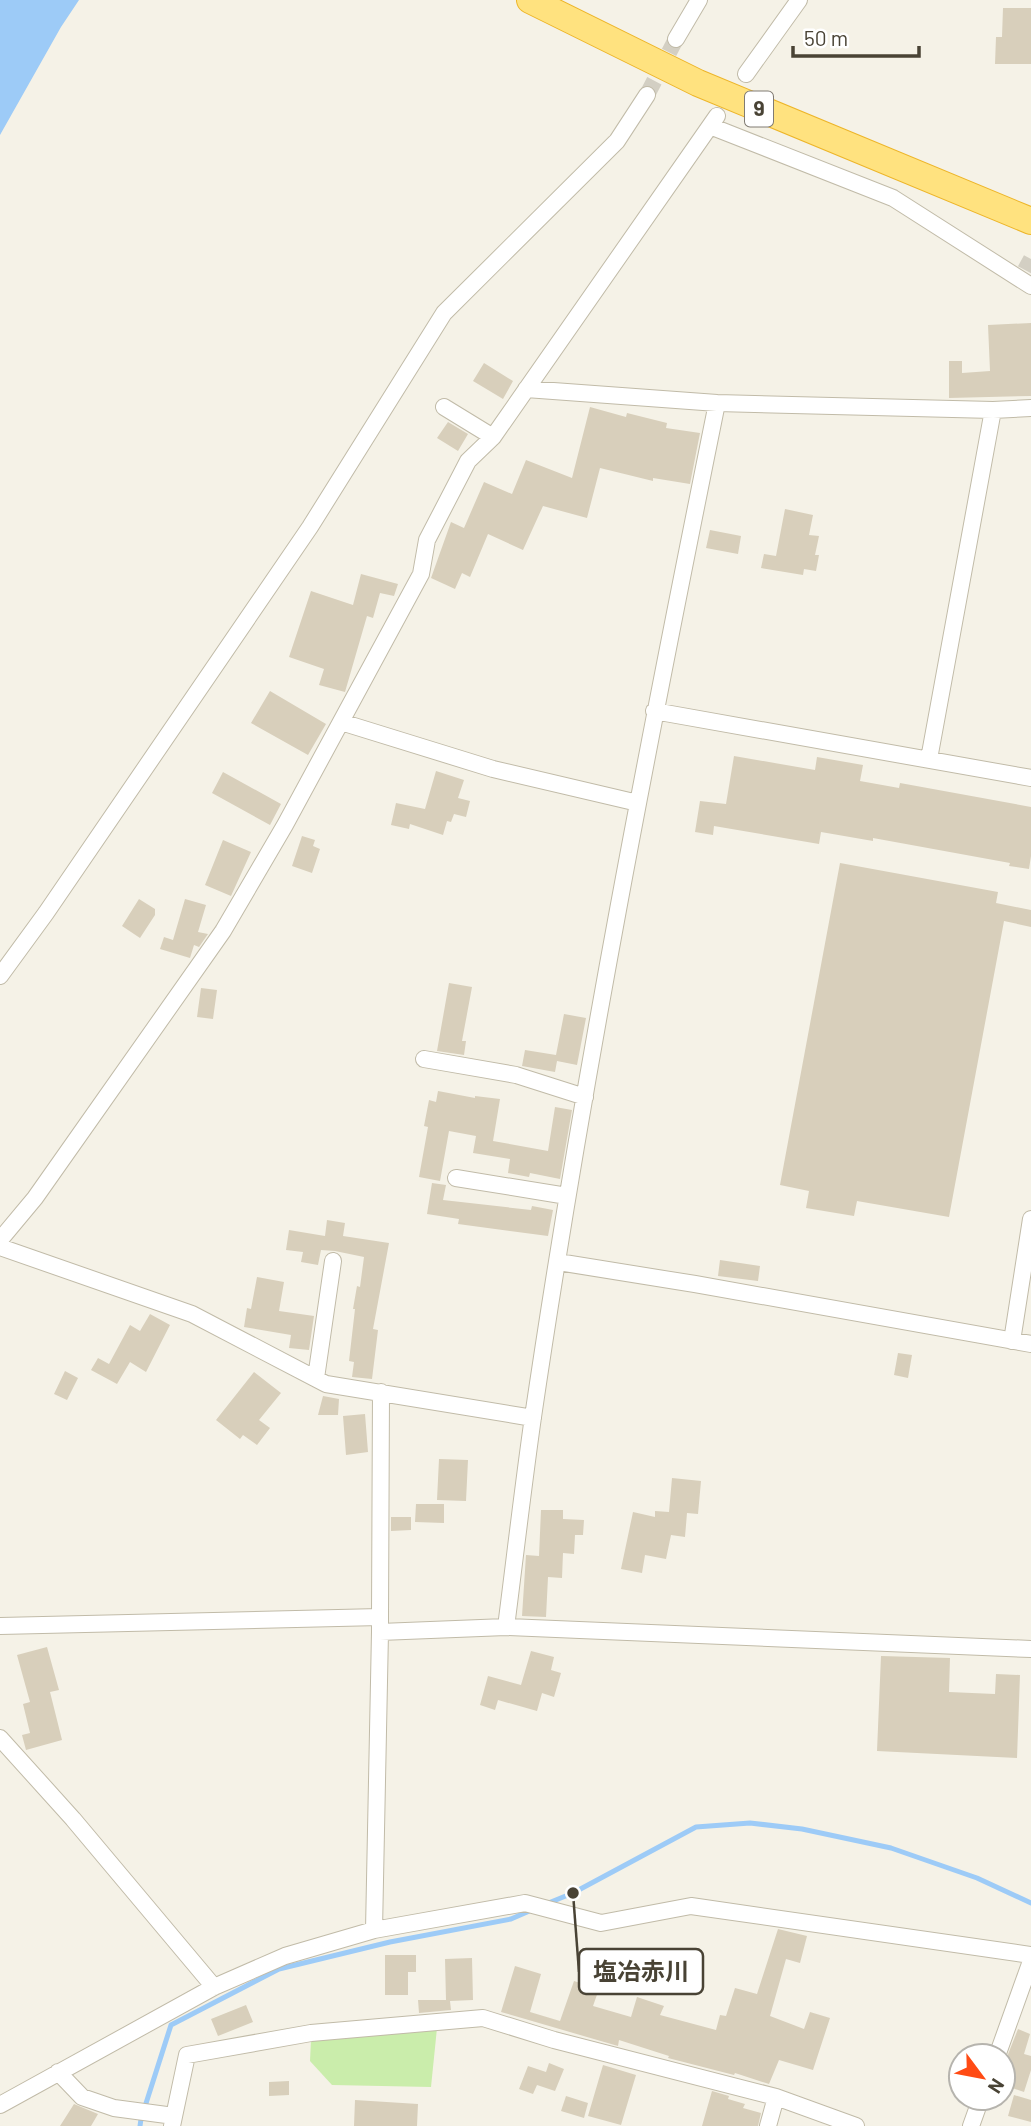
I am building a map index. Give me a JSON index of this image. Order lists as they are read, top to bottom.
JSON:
{
  "streets": {
    "highway": ["9"]
  },
  "places": ["塩冶赤川"],
  "scale_bar": "50 m",
  "north": "bottom right"
}
